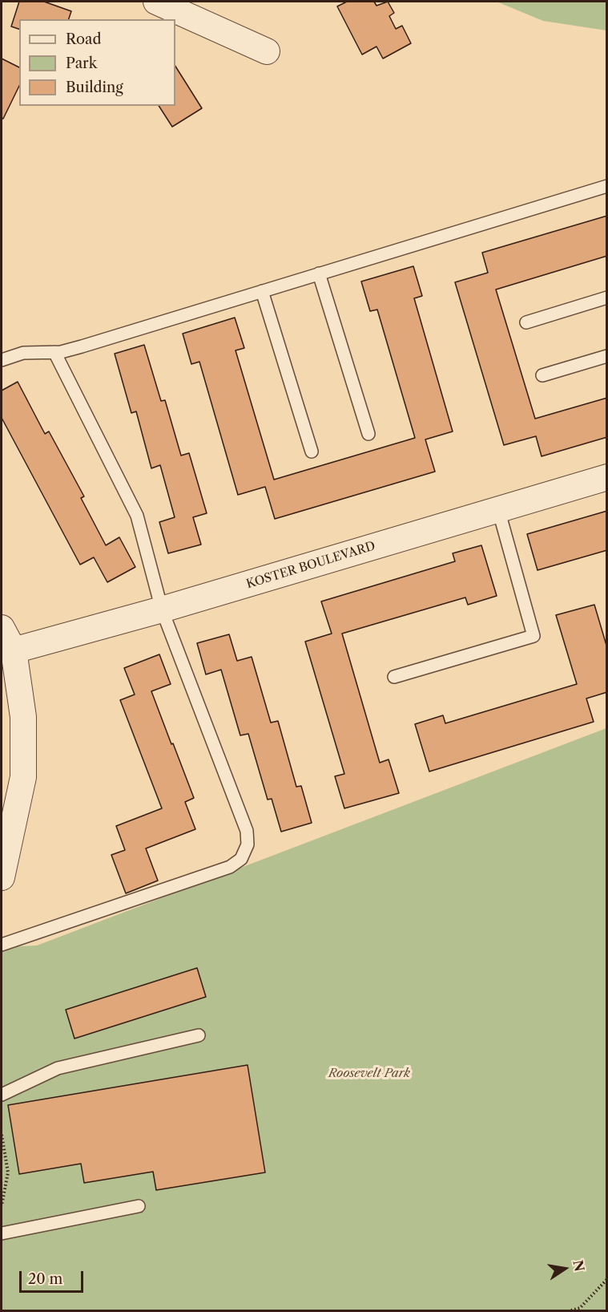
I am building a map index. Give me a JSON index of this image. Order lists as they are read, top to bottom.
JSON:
{
  "streets": {
    "street": ["KOSTER BOULEVARD"]
  },
  "parks": ["Roosevelt Park"],
  "legend": ["Road", "Park", "Building"],
  "scale_bar": "20 m",
  "north": "right"
}
